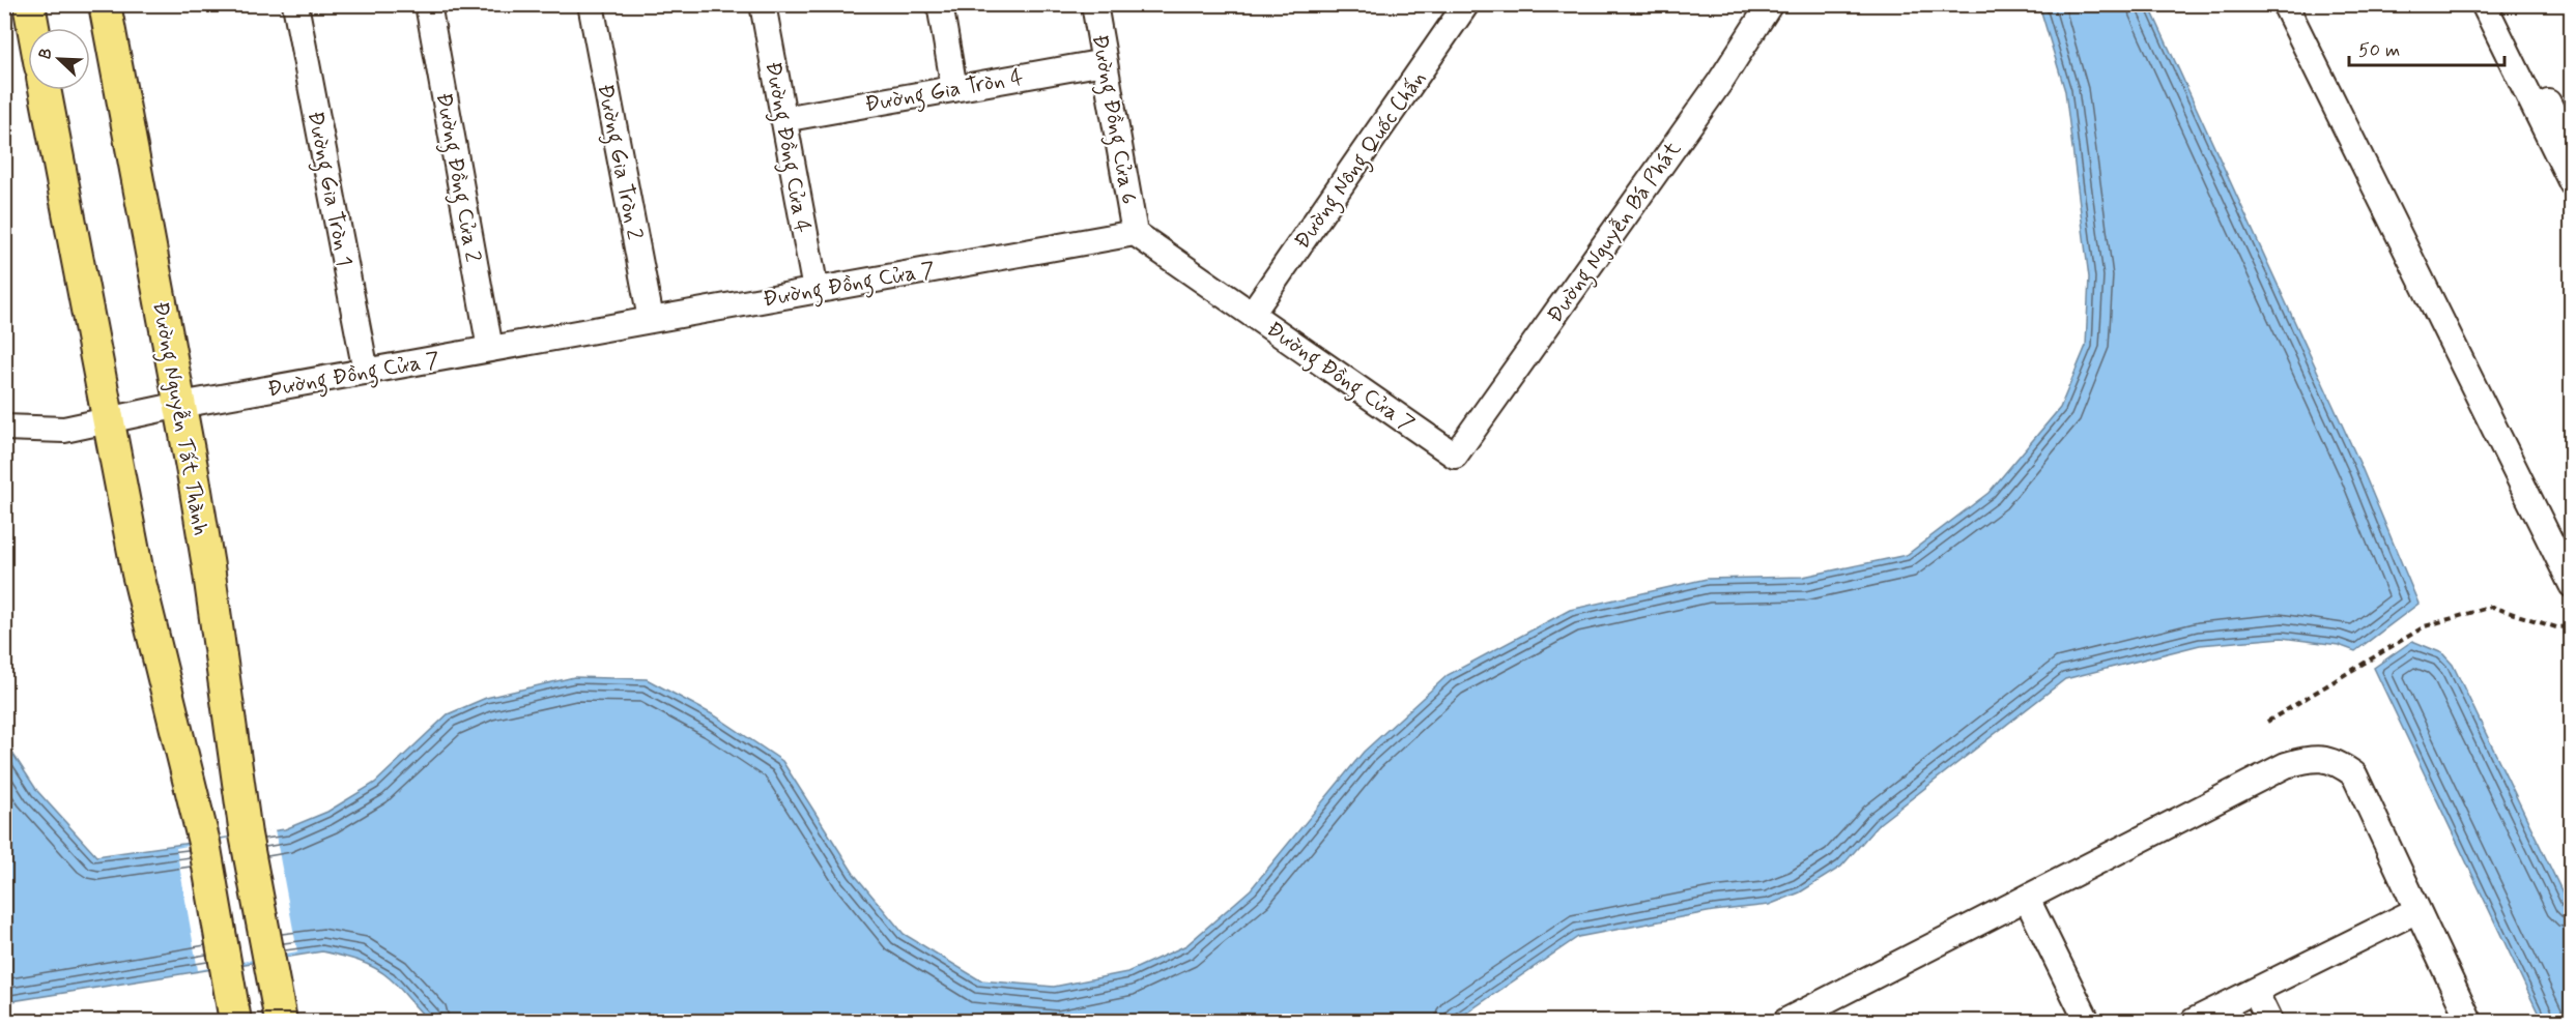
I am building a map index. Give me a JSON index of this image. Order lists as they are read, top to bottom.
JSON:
{
  "streets": {
    "main road": ["Đường Nguyễn Tất Thành"],
    "street": [
      "Đường Gia Tròn 4",
      "Đường Đồng Cửa 6",
      "Đường Đồng Cửa 4",
      "Đường Nông Quốc Chấn",
      "Đường Gia Tròn 2",
      "Đường Đồng Cửa 2",
      "Đường Gia Tròn 1",
      "Đường Nguyễn Bá Phát",
      "Đường Đồng Cửa 7"
    ]
  },
  "crossings": [
    ["Đường Gia Tròn 4", "Đường Đồng Cửa 6"],
    ["Đường Gia Tròn 4", "Đường Đồng Cửa 4"],
    ["Đường Đồng Cửa 6", "Đường Đồng Cửa 7"],
    ["Đường Đồng Cửa 4", "Đường Đồng Cửa 7"],
    ["Đường Nông Quốc Chấn", "Đường Đồng Cửa 7"],
    ["Đường Gia Tròn 2", "Đường Đồng Cửa 7"],
    ["Đường Đồng Cửa 2", "Đường Đồng Cửa 7"],
    ["Đường Gia Tròn 1", "Đường Đồng Cửa 7"],
    ["Đường Nguyễn Bá Phát", "Đường Đồng Cửa 7"],
    ["Đường Đồng Cửa 7", "Đường Nguyễn Tất Thành"]
  ],
  "scale_bar": "50 m",
  "north": "top left"
}
